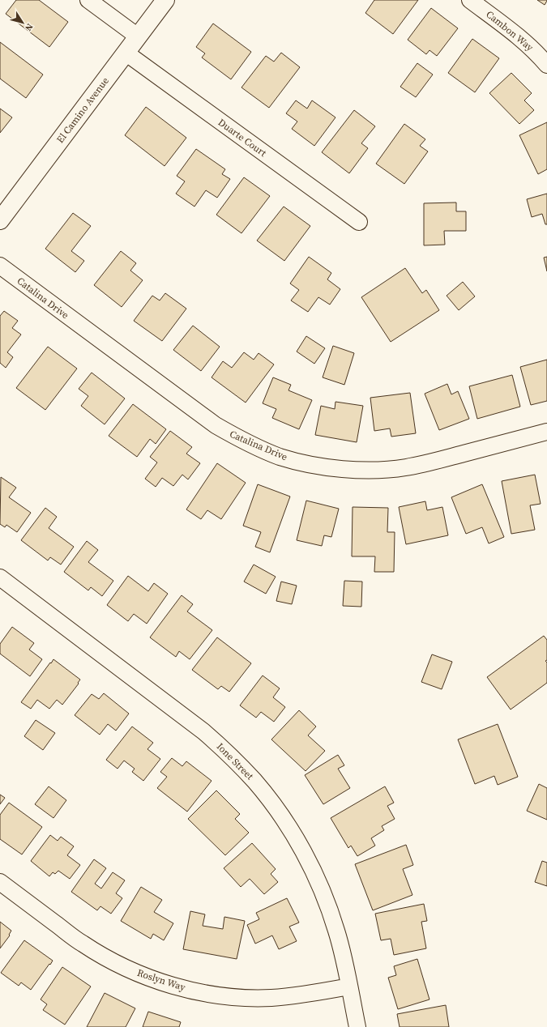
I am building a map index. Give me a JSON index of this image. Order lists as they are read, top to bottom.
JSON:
{
  "streets": {
    "main road": ["El Camino Avenue"],
    "street": [
      "Cambon Way",
      "Duarte Court",
      "Catalina Drive",
      "Ione Street",
      "Roslyn Way"
    ]
  },
  "crossings": [
    ["El Camino Avenue", "Duarte Court"],
    ["Ione Street", "Roslyn Way"]
  ],
  "north": "bottom right"
}
